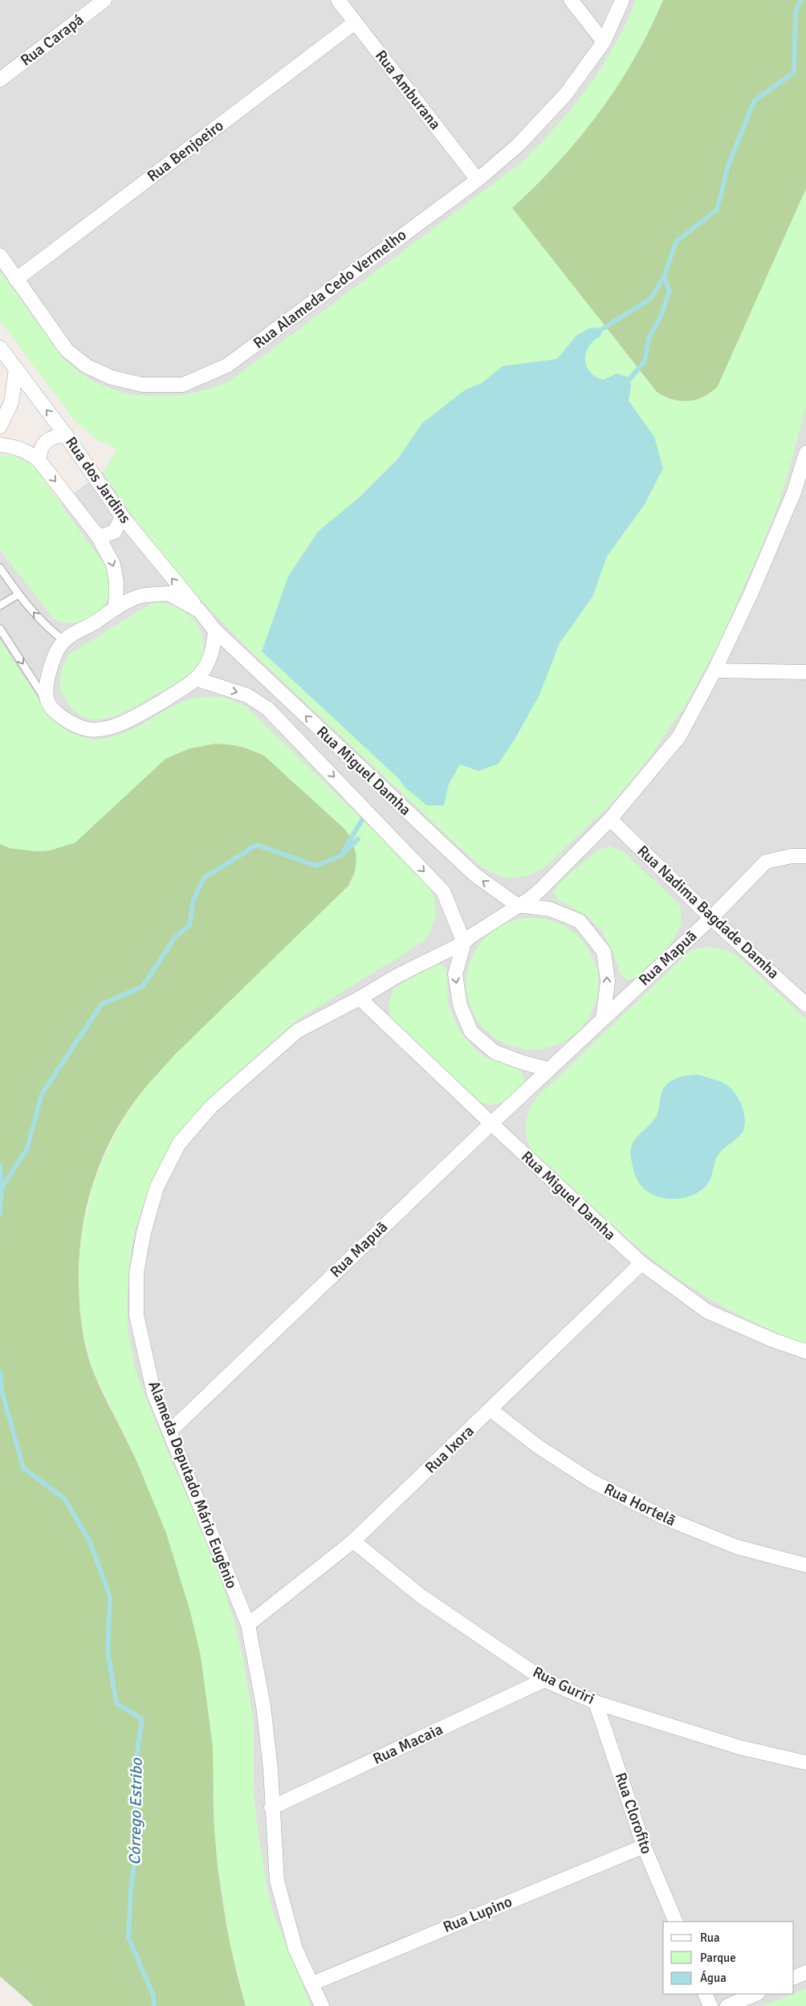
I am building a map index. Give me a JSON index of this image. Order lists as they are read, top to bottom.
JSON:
{
  "streets": {
    "street": [
      "Rua Carapá",
      "Rua Amburana",
      "Rua Benjoeiro",
      "Rua Alameda Cedo Vermelho",
      "Rua dos Jardins",
      "Rua Miguel Damha",
      "Rua Nadima Bagdade Damha",
      "Rua Mapuã",
      "Rua Ixora",
      "Alameda Deputado Mário Eugênio",
      "Rua Hortelã",
      "Rua Guriri",
      "Rua Macaia",
      "Rua Clorofito",
      "Rua Lupino"
    ]
  },
  "crossings": [
    ["Rua Amburana", "Rua Benjoeiro"],
    ["Rua Amburana", "Rua Alameda Cedo Vermelho"],
    ["Rua Benjoeiro", "Rua Alameda Cedo Vermelho"],
    ["Rua dos Jardins", "Rua Miguel Damha"],
    ["Rua Miguel Damha", "Rua Mapuã"],
    ["Rua Miguel Damha", "Rua Ixora"],
    ["Rua Miguel Damha", "Alameda Deputado Mário Eugênio"],
    ["Rua Nadima Bagdade Damha", "Rua Mapuã"],
    ["Rua Nadima Bagdade Damha", "Alameda Deputado Mário Eugênio"],
    ["Rua Mapuã", "Alameda Deputado Mário Eugênio"],
    ["Rua Ixora", "Alameda Deputado Mário Eugênio"],
    ["Rua Ixora", "Rua Hortelã"],
    ["Rua Ixora", "Rua Guriri"],
    ["Alameda Deputado Mário Eugênio", "Rua Macaia"],
    ["Alameda Deputado Mário Eugênio", "Rua Lupino"],
    ["Rua Guriri", "Rua Macaia"],
    ["Rua Guriri", "Rua Clorofito"],
    ["Rua Clorofito", "Rua Lupino"]
  ],
  "one_way": ["Rua dos Jardins"],
  "water": ["Córrego Estribo"],
  "legend": ["Rua", "Parque", "Água"]
}
